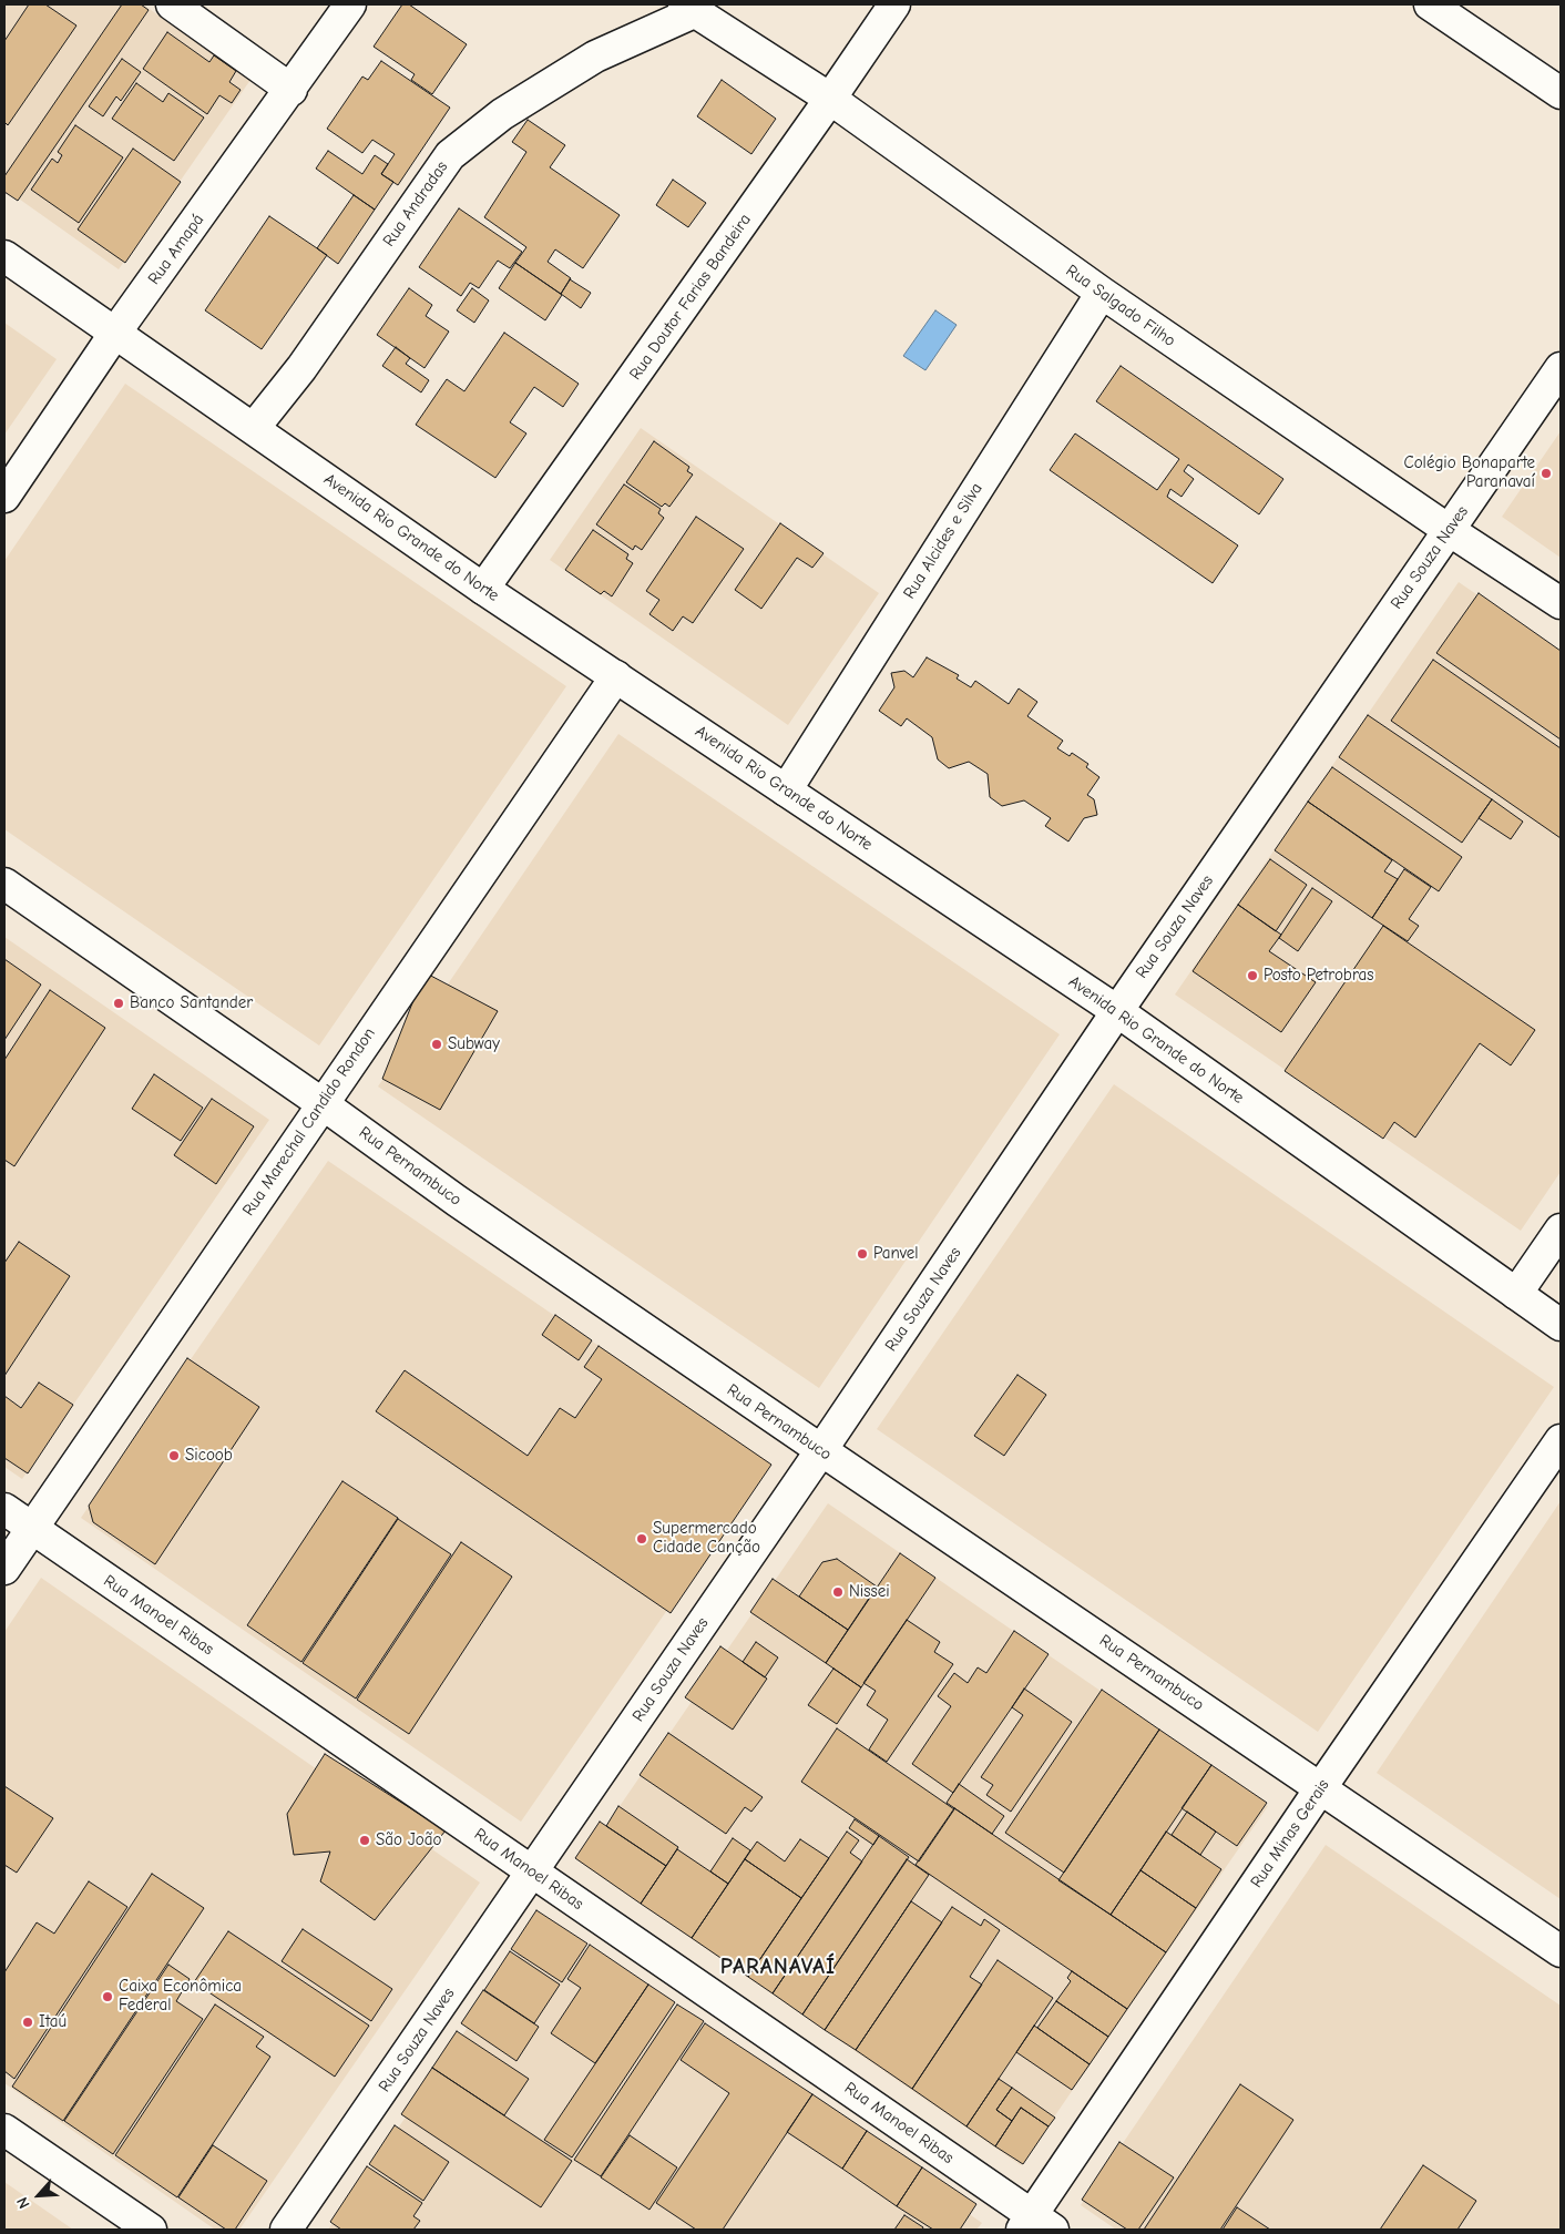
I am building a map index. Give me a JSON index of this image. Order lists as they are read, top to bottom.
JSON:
{
  "streets": {
    "street": [
      "Rua Andradas",
      "Rua Amapá",
      "Rua Doutor Farias Bandeira",
      "Rua Salgado Filho",
      "Avenida Rio Grande do Norte",
      "Rua Alcides e Silva",
      "Rua Souza Naves",
      "Rua Marechal Candido Rondon",
      "Rua Pernambuco",
      "Rua Manoel Ribas",
      "Rua Minas Gerais"
    ]
  },
  "crossings": [
    ["Rua Andradas", "Rua Salgado Filho"],
    ["Rua Andradas", "Avenida Rio Grande do Norte"],
    ["Rua Amapá", "Avenida Rio Grande do Norte"],
    ["Rua Doutor Farias Bandeira", "Rua Salgado Filho"],
    ["Rua Doutor Farias Bandeira", "Avenida Rio Grande do Norte"],
    ["Rua Salgado Filho", "Rua Alcides e Silva"],
    ["Rua Salgado Filho", "Rua Souza Naves"],
    ["Avenida Rio Grande do Norte", "Rua Alcides e Silva"],
    ["Avenida Rio Grande do Norte", "Rua Souza Naves"],
    ["Avenida Rio Grande do Norte", "Rua Marechal Candido Rondon"],
    ["Rua Souza Naves", "Rua Pernambuco"],
    ["Rua Souza Naves", "Rua Manoel Ribas"],
    ["Rua Marechal Candido Rondon", "Rua Pernambuco"],
    ["Rua Marechal Candido Rondon", "Rua Manoel Ribas"],
    ["Rua Pernambuco", "Rua Minas Gerais"],
    ["Rua Manoel Ribas", "Rua Minas Gerais"]
  ],
  "districts": ["PARANAVAÍ"],
  "places": [
    "Colégio Bonaparte Paranavaí",
    "Posto Petrobras",
    "Banco Santander",
    "Subway",
    "Panvel",
    "Sicoob",
    "Supermercado Cidade Canção",
    "Nissei",
    "São João",
    "Caixa Econômica Federal",
    "Itaú"
  ],
  "north": "bottom left"
}
